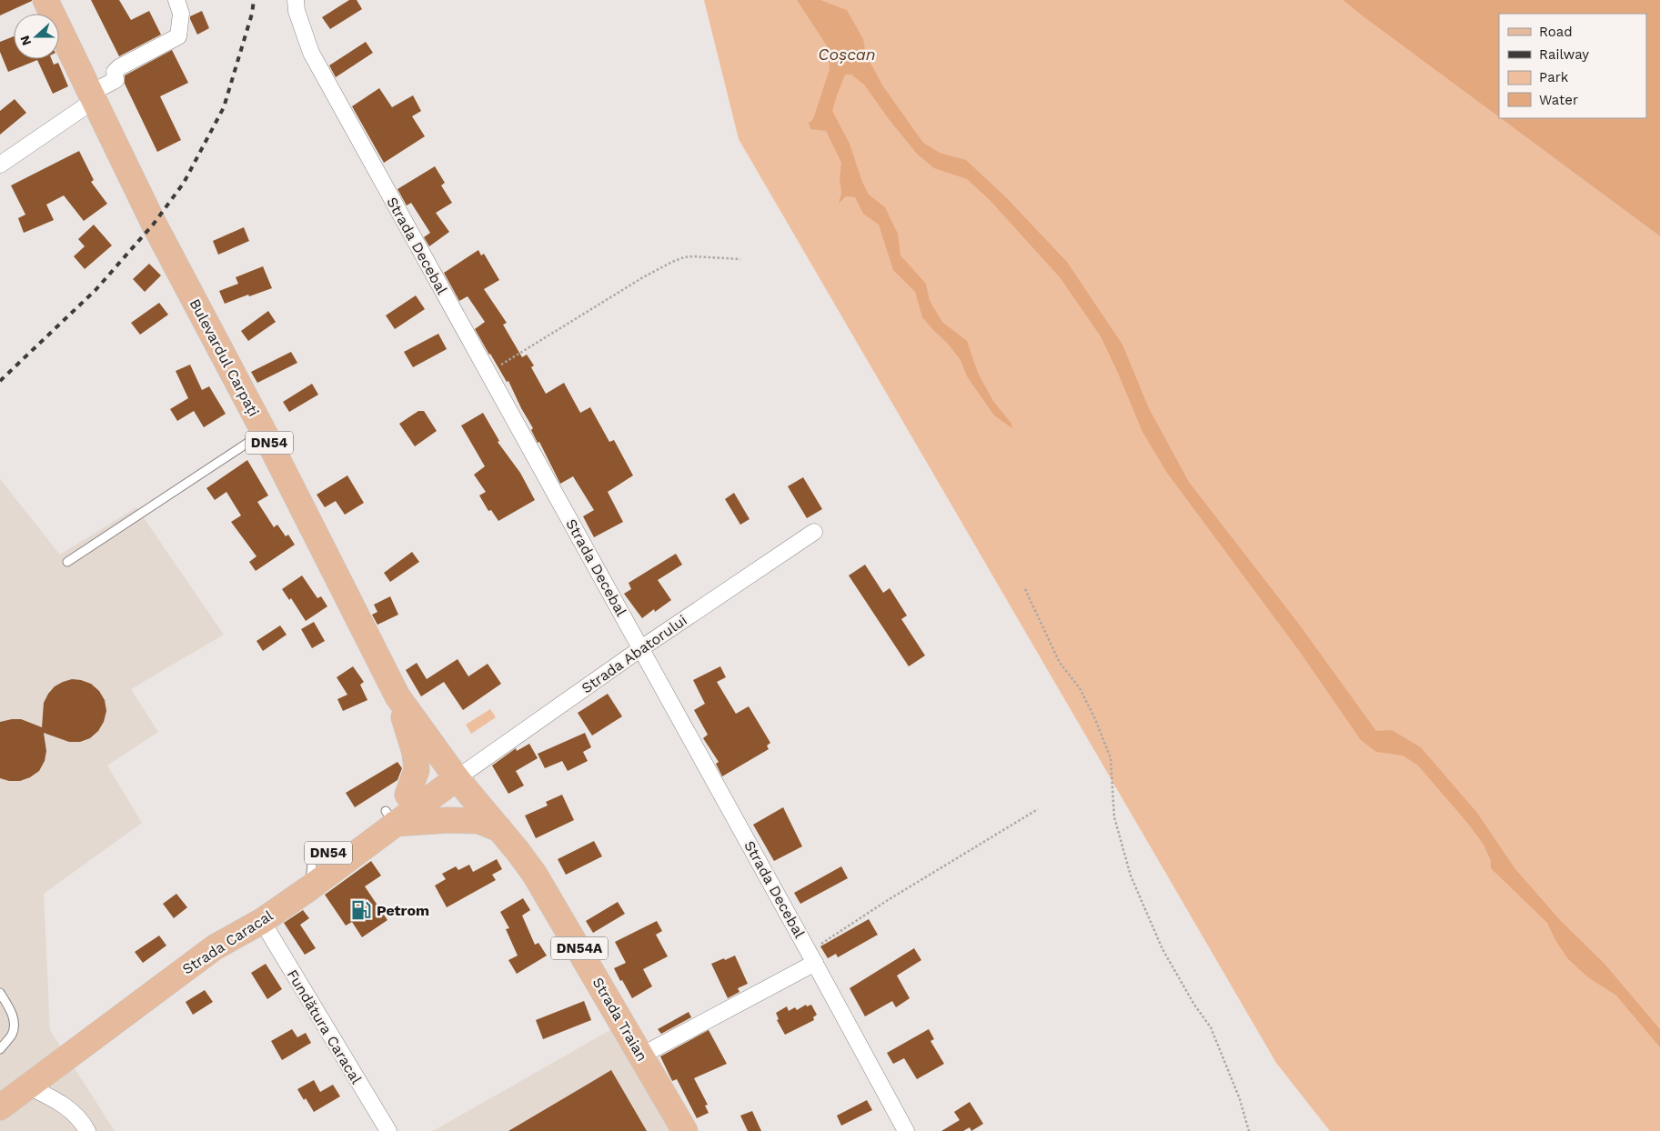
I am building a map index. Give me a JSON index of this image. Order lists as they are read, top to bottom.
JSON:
{
  "streets": {
    "main road": [
      "Bulevardul Carpați",
      "DN54",
      "Strada Caracal",
      "DN54A",
      "Strada Traian"
    ],
    "street": ["Strada Decebal", "Strada Abatorului", "Fundătura Caracal"]
  },
  "crossings": [
    ["Strada Decebal", "Strada Abatorului"],
    ["Bulevardul Carpați", "DN54"],
    ["Bulevardul Carpați", "Strada Abatorului"],
    ["Bulevardul Carpați", "Strada Caracal"],
    ["Bulevardul Carpați", "Strada Traian"],
    ["DN54", "Strada Abatorului"],
    ["DN54", "Strada Caracal"],
    ["DN54", "Strada Traian"],
    ["Strada Abatorului", "Strada Caracal"],
    ["Strada Abatorului", "Strada Traian"],
    ["Strada Caracal", "Strada Traian"],
    ["Strada Caracal", "Fundătura Caracal"]
  ],
  "water": ["Coșcan"],
  "places": {
    "fuel station": ["Petrom"]
  },
  "legend": [
    "Road",
    "Railway",
    "Park",
    "Water"
  ],
  "north": "left"
}
